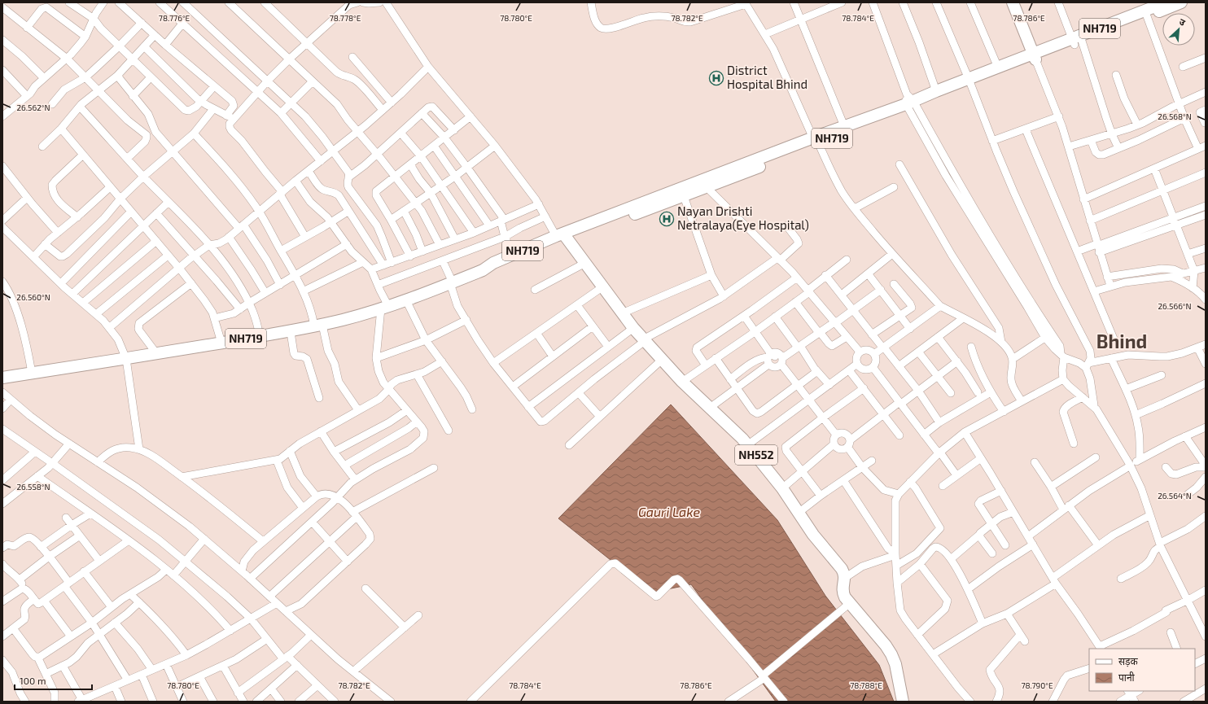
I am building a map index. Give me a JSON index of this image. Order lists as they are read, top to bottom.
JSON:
{
  "streets": {
    "highway": ["NH719", "NH552"]
  },
  "crossings": [
    ["NH719", "NH552"]
  ],
  "districts": ["Bhind"],
  "water": ["Gauri Lake"],
  "places": {
    "hospital": ["District Hospital Bhind", "Nayan Drishti Netralaya(Eye Hospital)"]
  },
  "legend": ["सड़क", "पानी"],
  "scale_bar": "100 m",
  "north": "top right",
  "coordinates": [
    "78.776°E",
    "78.778°E",
    "78.780°E",
    "78.782°E",
    "78.784°E",
    "78.786°E",
    "26.562°N",
    "26.568°N",
    "26.560°N",
    "26.566°N",
    "26.558°N",
    "26.564°N",
    "78.788°E",
    "78.790°E"
  ]
}
